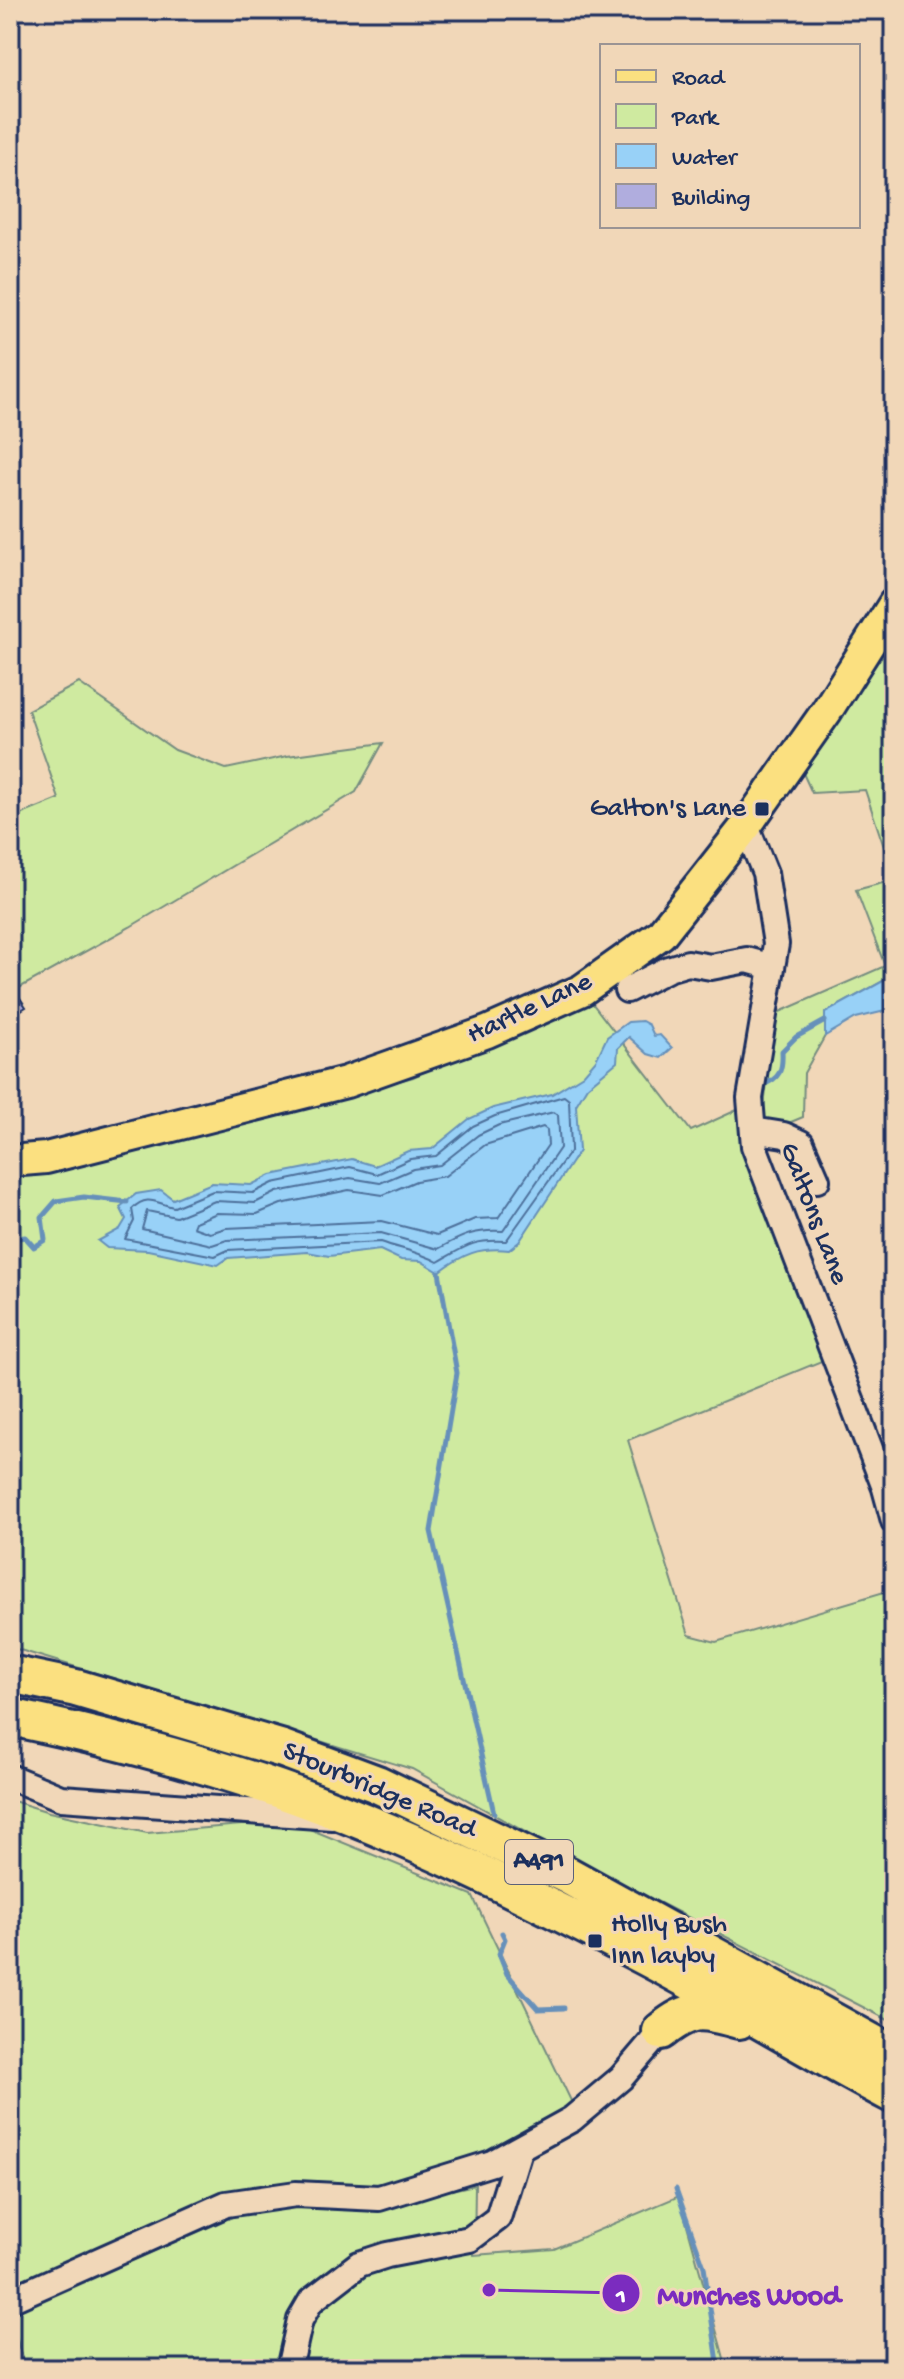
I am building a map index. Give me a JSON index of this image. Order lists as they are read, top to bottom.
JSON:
{
  "streets": {
    "highway": ["Stourbridge Road", "A491"],
    "main road": ["Hartle Lane"],
    "street": ["Galtons Lane"]
  },
  "crossings": [
    ["Hartle Lane", "Galtons Lane"]
  ],
  "places": {
    "transit": ["Galton's Lane", "Holly Bush Inn layby"],
    "other": ["Munches Wood"]
  },
  "legend": [
    "Road",
    "Park",
    "Water",
    "Building"
  ]
}
